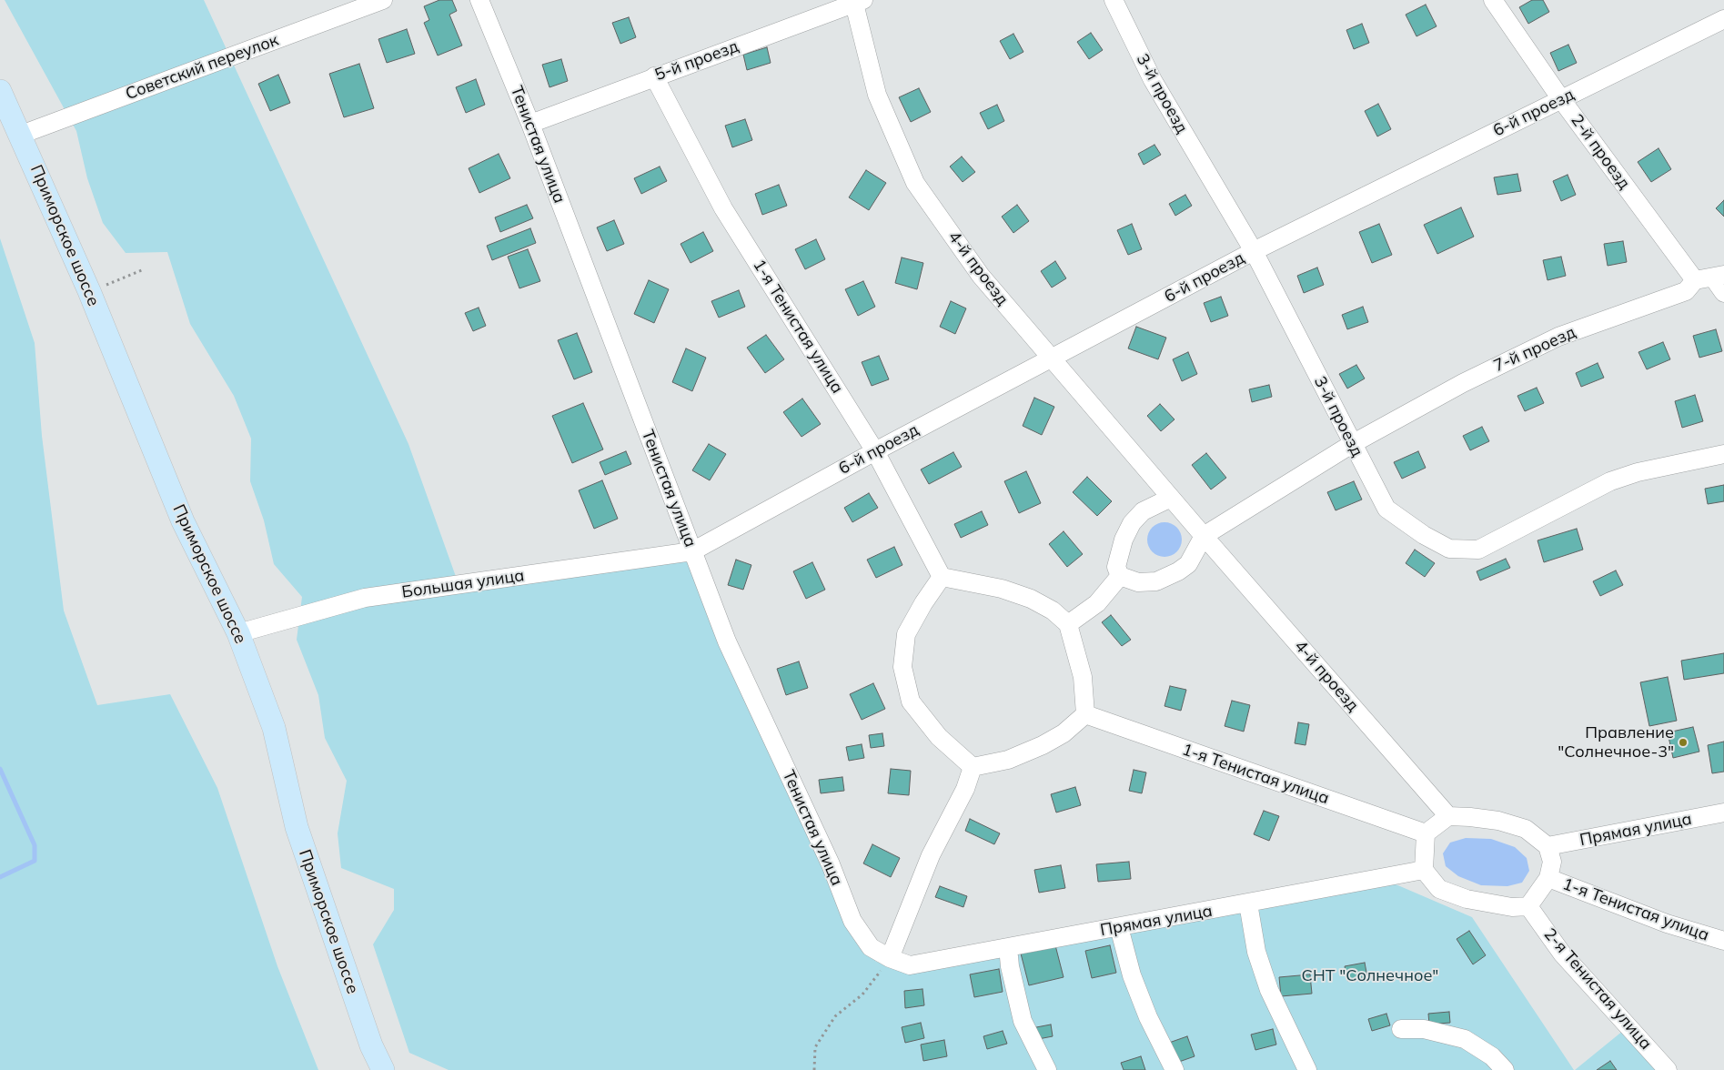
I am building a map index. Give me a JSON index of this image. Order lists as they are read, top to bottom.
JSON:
{
  "streets": {
    "main road": ["Приморское шоссе"],
    "street": [
      "5-й проезд",
      "Советский переулок",
      "3-й проезд",
      "6-й проезд",
      "Тенистая улица",
      "2-й проезд",
      "4-й проезд",
      "1-я Тенистая улица",
      "7-й проезд",
      "Большая улица",
      "Прямая улица",
      "2-я Тенистая улица"
    ]
  },
  "crossings": [
    ["5-й проезд", "Тенистая улица"],
    ["5-й проезд", "4-й проезд"],
    ["5-й проезд", "1-я Тенистая улица"],
    ["Советский переулок", "Приморское шоссе"],
    ["3-й проезд", "6-й проезд"],
    ["3-й проезд", "7-й проезд"],
    ["6-й проезд", "Тенистая улица"],
    ["6-й проезд", "2-й проезд"],
    ["6-й проезд", "4-й проезд"],
    ["6-й проезд", "1-я Тенистая улица"],
    ["6-й проезд", "Большая улица"],
    ["Тенистая улица", "Большая улица"],
    ["Тенистая улица", "Прямая улица"],
    ["2-й проезд", "7-й проезд"],
    ["Приморское шоссе", "Большая улица"],
    ["4-й проезд", "1-я Тенистая улица"],
    ["4-й проезд", "7-й проезд"],
    ["4-й проезд", "Прямая улица"],
    ["4-й проезд", "2-я Тенистая улица"],
    ["1-я Тенистая улица", "Прямая улица"],
    ["1-я Тенистая улица", "2-я Тенистая улица"],
    ["Прямая улица", "2-я Тенистая улица"]
  ],
  "parks": ["СНТ \"Солнечное\""],
  "places": ["Правление \"Солнечное-3\""]
}
